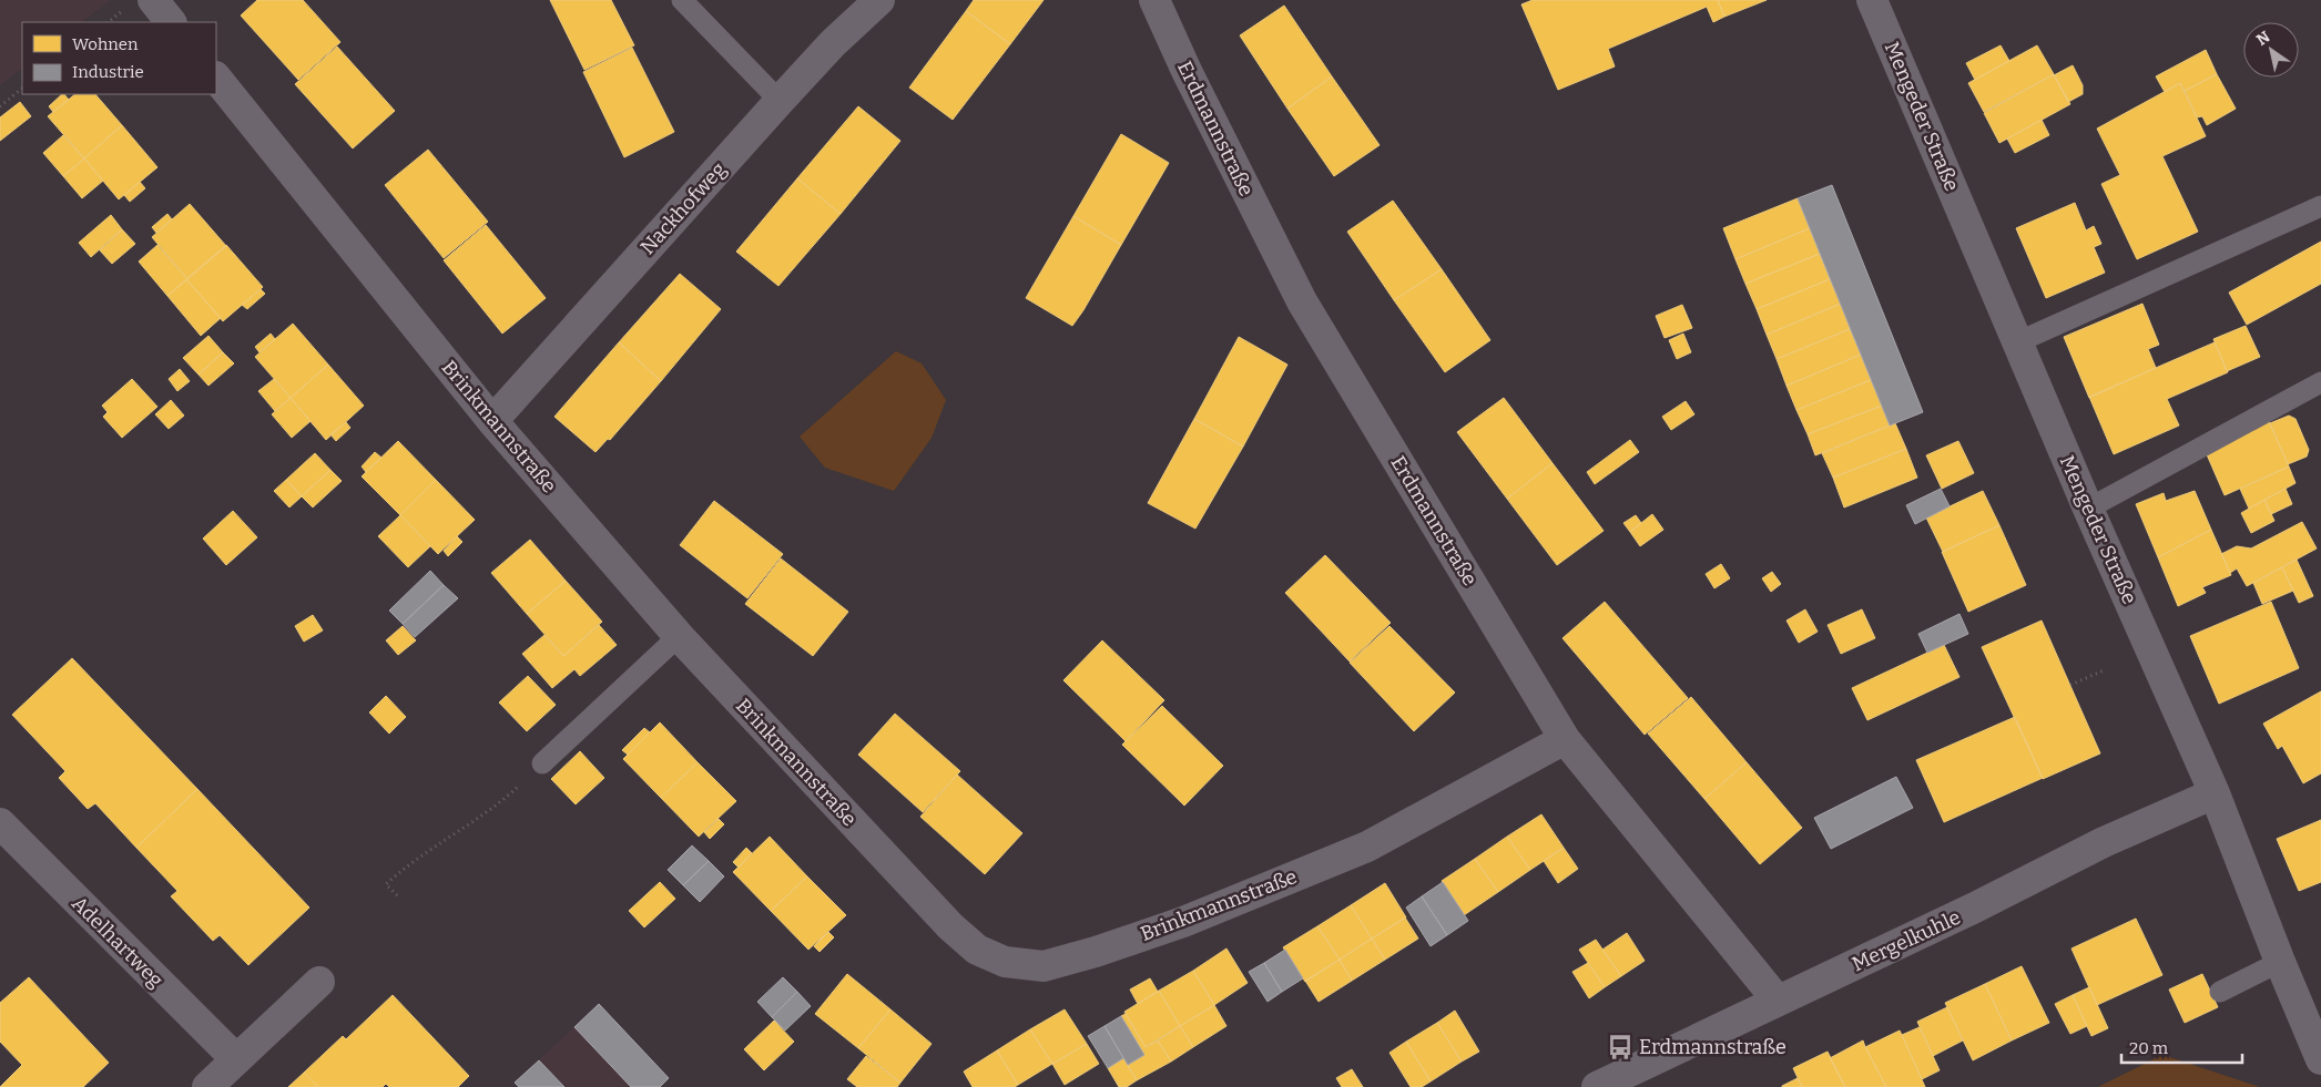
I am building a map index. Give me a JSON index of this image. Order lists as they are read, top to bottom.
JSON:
{
  "streets": {
    "street": [
      "Mengeder Straße",
      "Erdmannstraße",
      "Nackhofweg",
      "Brinkmannstraße",
      "Mergelkuhle",
      "Adelhartweg"
    ]
  },
  "crossings": [
    ["Mengeder Straße", "Mergelkuhle"],
    ["Erdmannstraße", "Brinkmannstraße"],
    ["Erdmannstraße", "Mergelkuhle"],
    ["Nackhofweg", "Brinkmannstraße"]
  ],
  "places": {
    "bus stop": ["Erdmannstraße"]
  },
  "legend": ["Wohnen", "Industrie"],
  "scale_bar": "20 m",
  "north": "top left"
}
